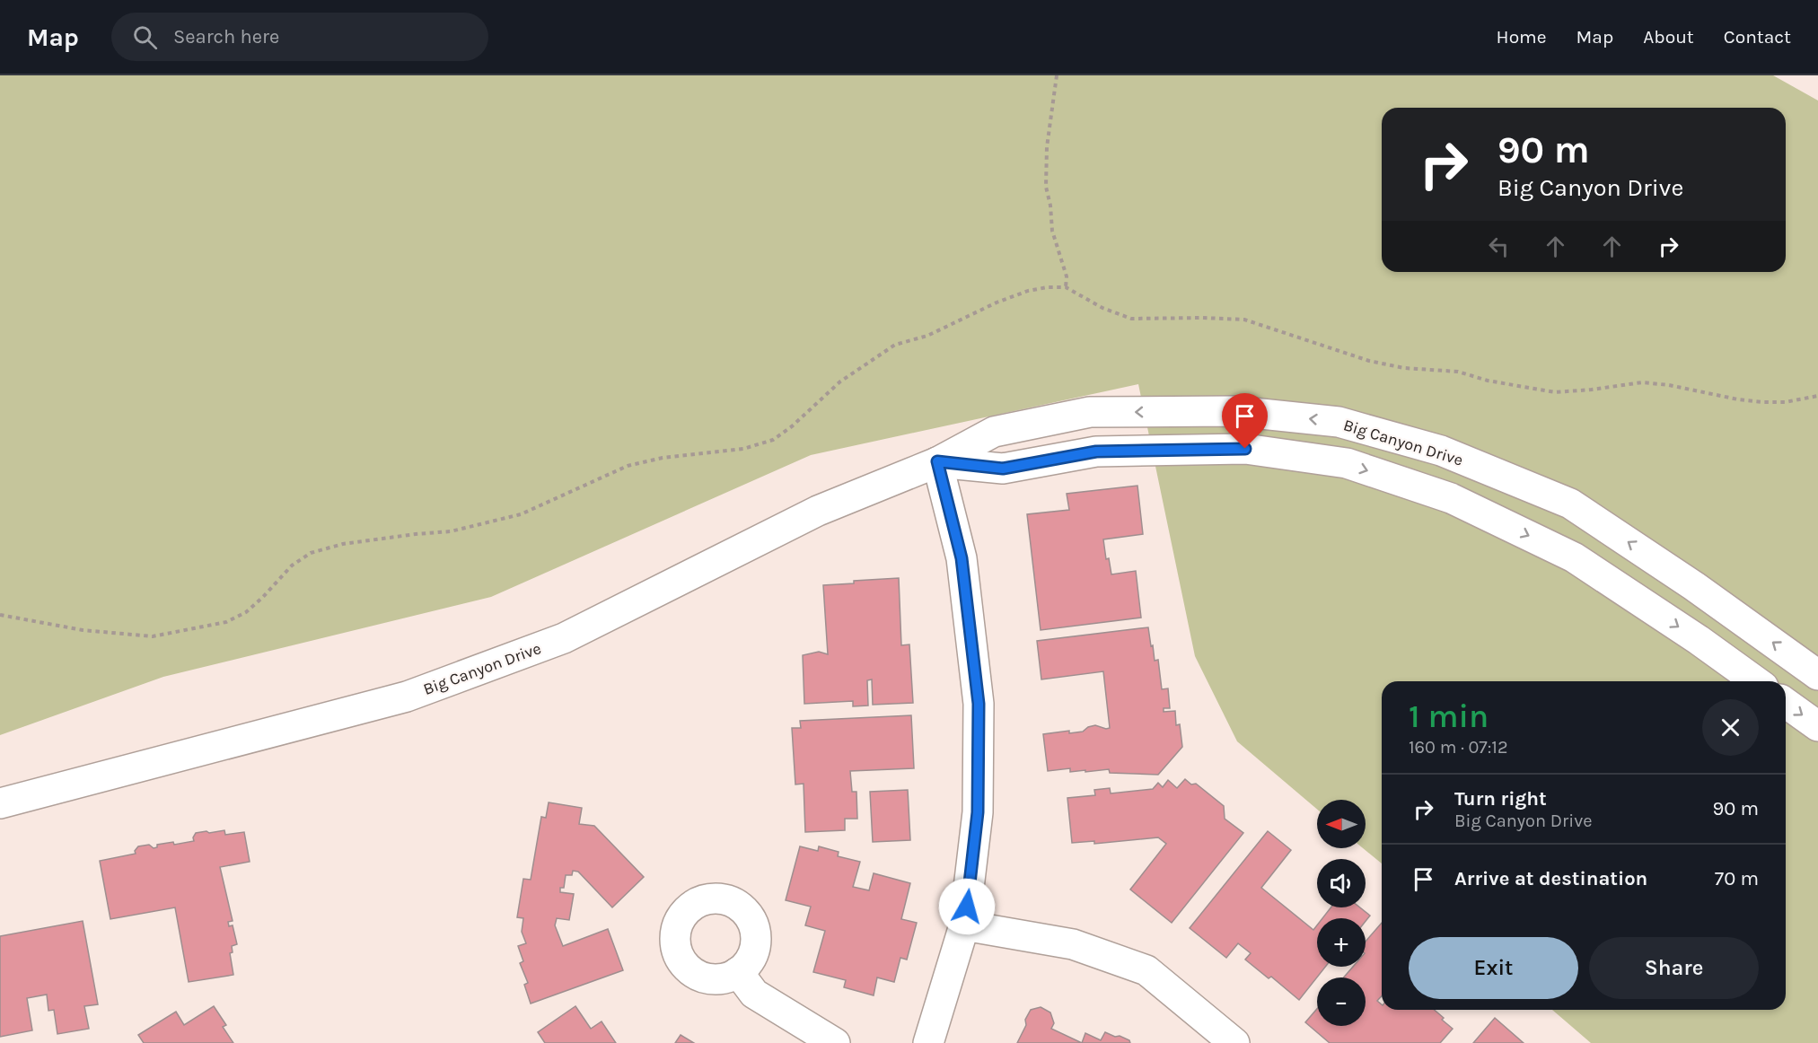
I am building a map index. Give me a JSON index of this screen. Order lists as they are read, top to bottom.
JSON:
{
  "streets": {
    "street": ["Big Canyon Drive"]
  },
  "north": "left",
  "page": {
    "header": "Map",
    "search": "Search here",
    "nav": [
      "Home",
      "Map",
      "About",
      "Contact"
    ],
    "turn": ["90 m", "Big Canyon Drive"],
    "heading": ["1 min", "160 m · 07:12"],
    "list": [
      {
        "name": "Turn right",
        "note": "Big Canyon Drive",
        "value": "90 m"
      },
      {
        "name": "Arrive at destination",
        "value": "70 m"
      }
    ],
    "map_buttons": ["+", "−"],
    "buttons": ["Exit", "Share"]
  }
}
